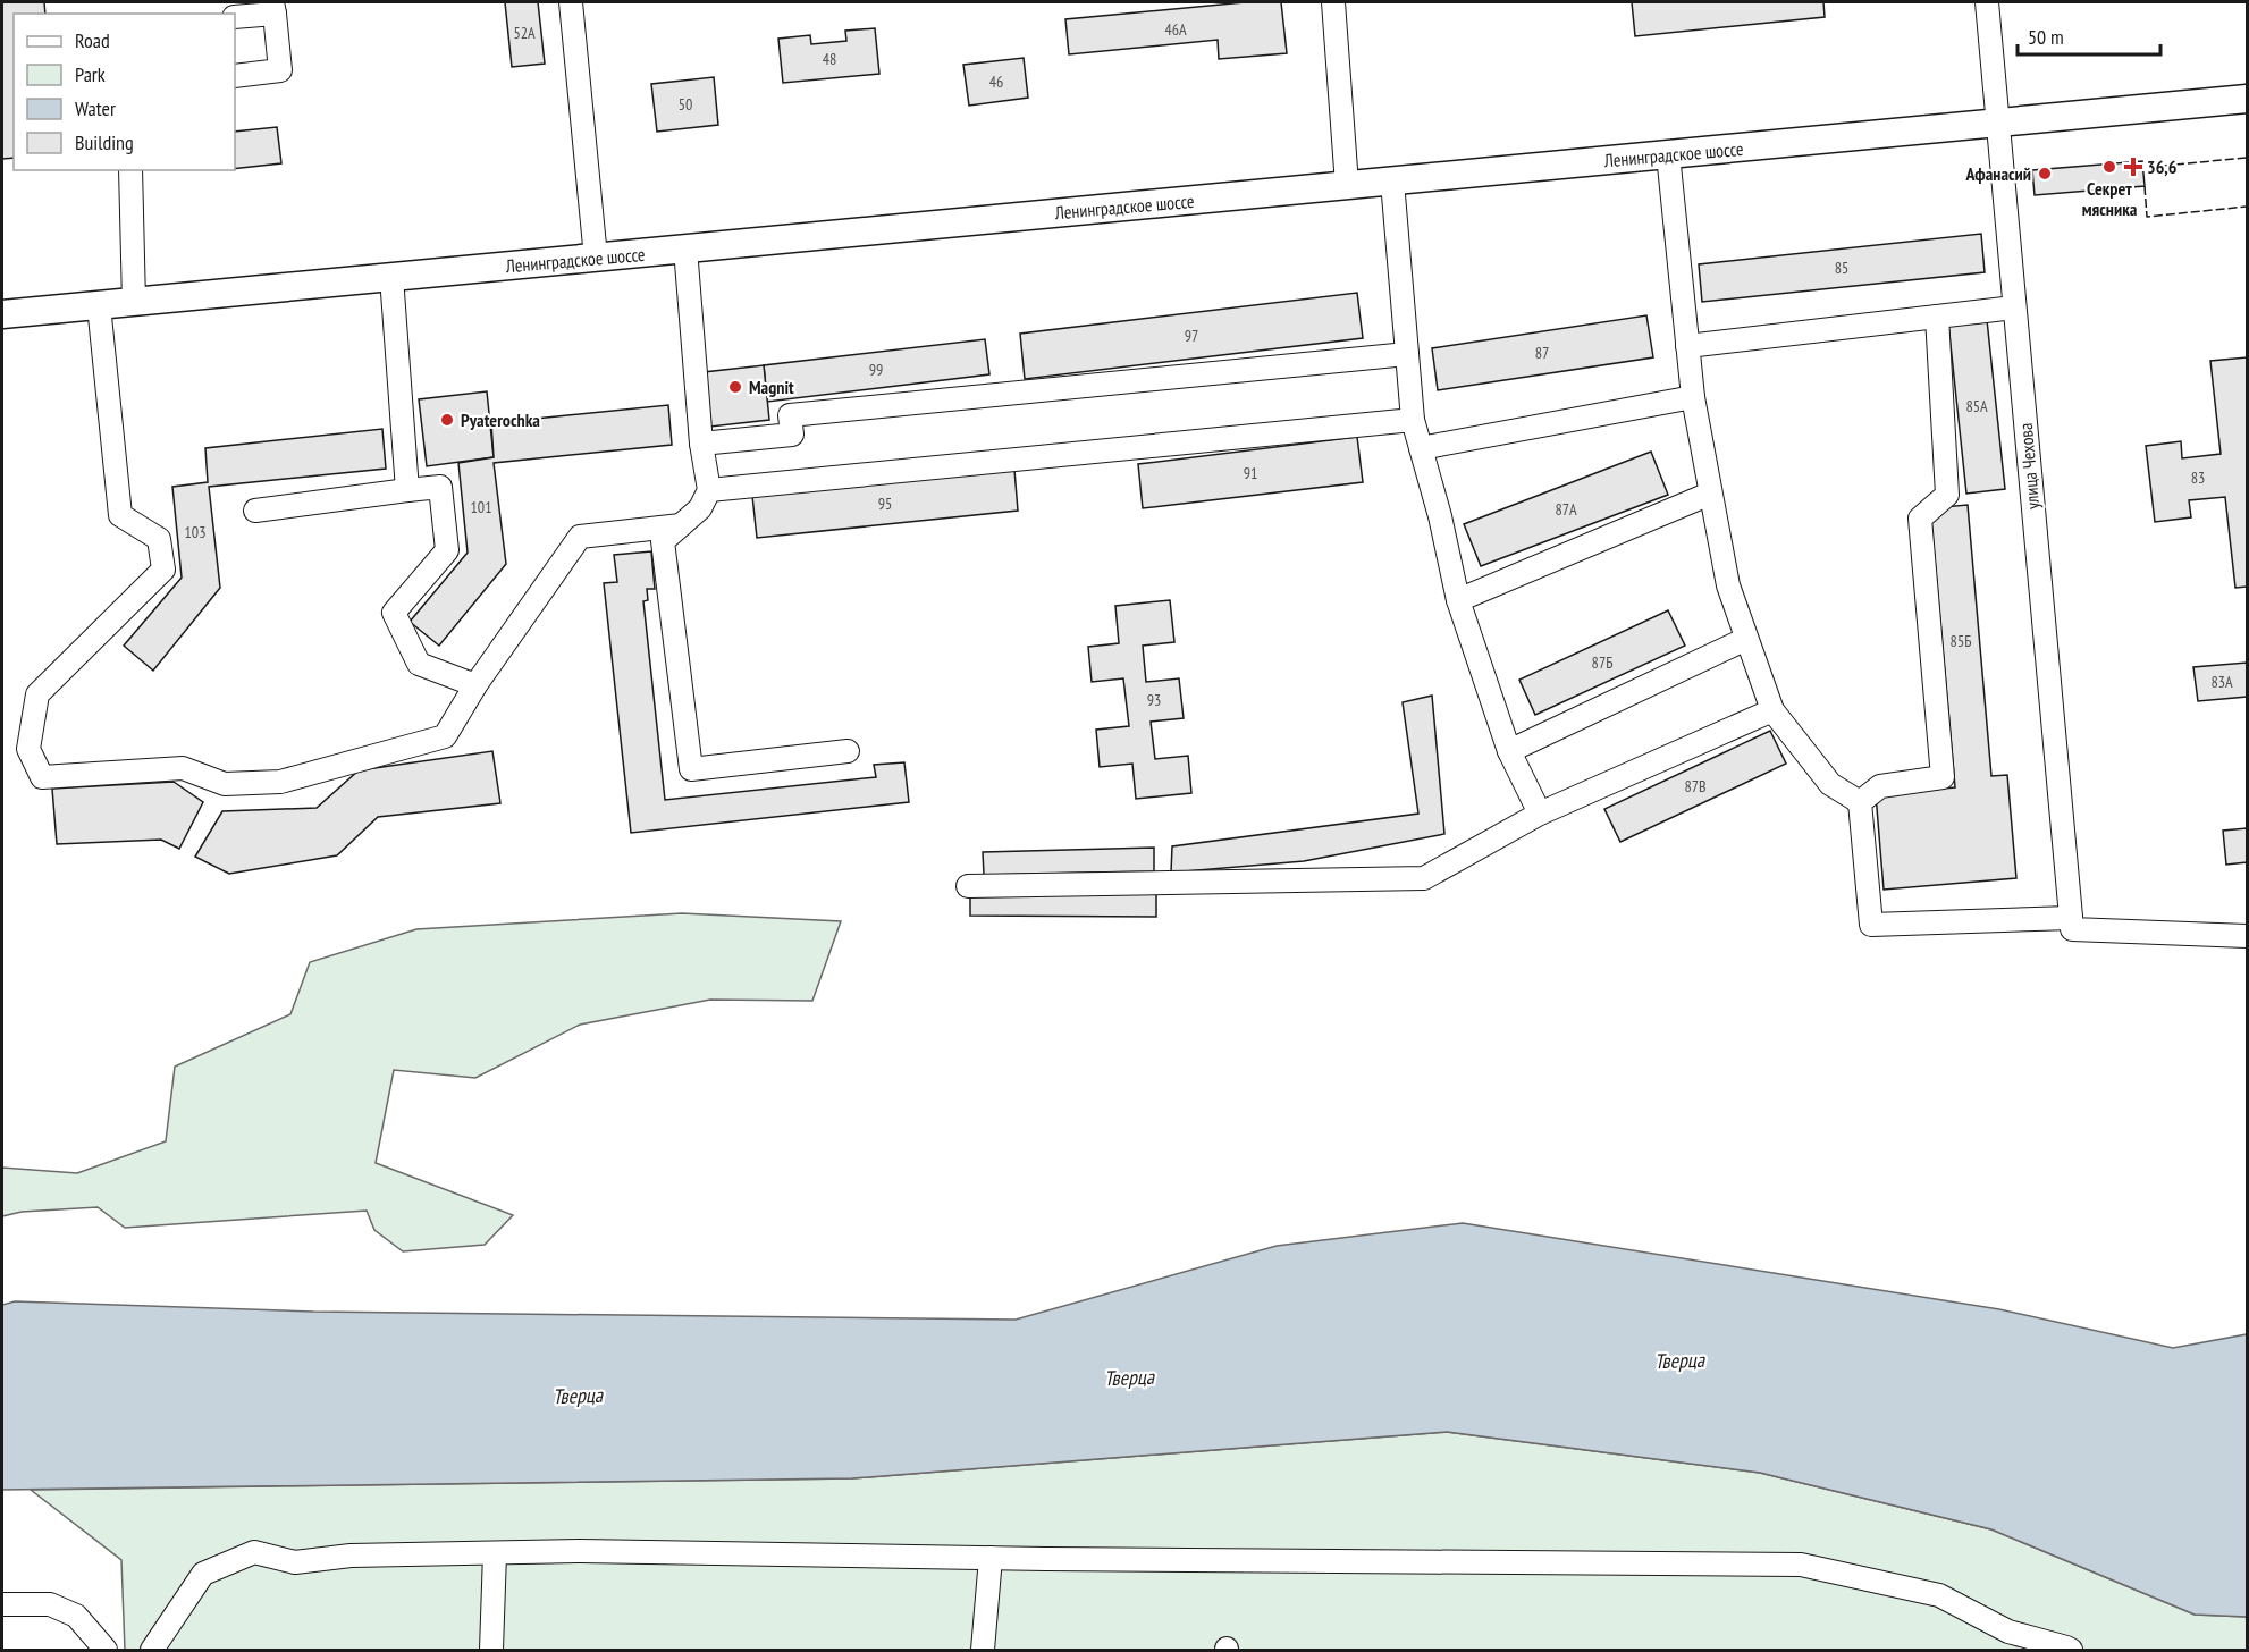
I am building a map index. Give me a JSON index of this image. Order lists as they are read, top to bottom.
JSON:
{
  "streets": {
    "main road": ["Ленинградское шоссе"],
    "street": ["улица Чехова"]
  },
  "crossings": [
    ["Ленинградское шоссе", "улица Чехова"]
  ],
  "water": ["Тверца"],
  "places": {
    "other": [
      "Секрет мясника",
      "Афанасий",
      "Magnit",
      "Pyaterochka"
    ],
    "health": ["36,6"]
  },
  "house_numbers": [
    "46А",
    "52А",
    "48",
    "46",
    "50",
    "85",
    "97",
    "87",
    "99",
    "85А",
    "91",
    "83",
    "95",
    "101",
    "87А",
    "103",
    "85Б",
    "87Б",
    "83А",
    "93",
    "87В"
  ],
  "legend": [
    "Road",
    "Park",
    "Water",
    "Building"
  ],
  "scale_bar": "50 m"
}
